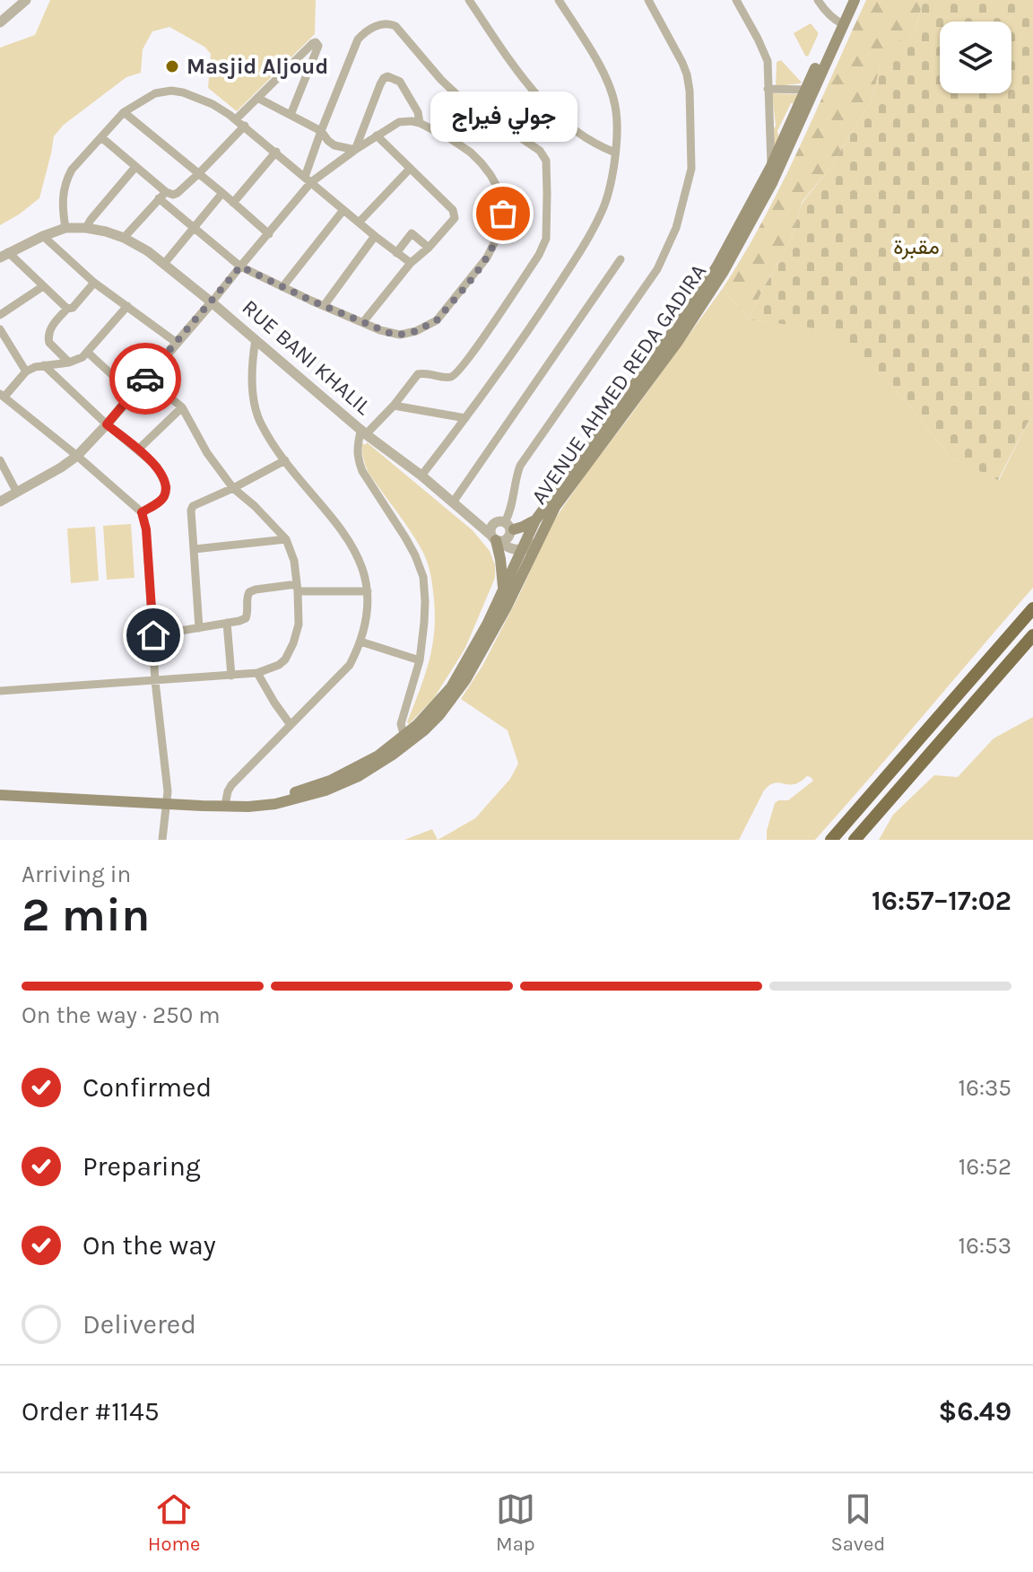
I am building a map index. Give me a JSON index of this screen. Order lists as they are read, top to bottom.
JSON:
{
  "streets": {
    "main road": ["AVENUE AHMED REDA GADIRA"],
    "street": ["RUE BANI KHALIL"]
  },
  "crossings": [
    ["RUE BANI KHALIL", "AVENUE AHMED REDA GADIRA"]
  ],
  "parks": ["مقبرة"],
  "places": ["Masjid Aljoud", "جولي فيراج"],
  "page": {
    "bubble": "جولي فيراج",
    "heading": ["2 min", "Arriving in", "16:57–17:02"],
    "panel": ["Order #1145", "$6.49"],
    "bar": "On the way · 250 m",
    "list": [
      ["Confirmed", "16:35"],
      ["Preparing", "16:52"],
      ["On the way", "16:53"],
      "Delivered"
    ],
    "tabs": ["Home", "Map", "Saved"]
  }
}
